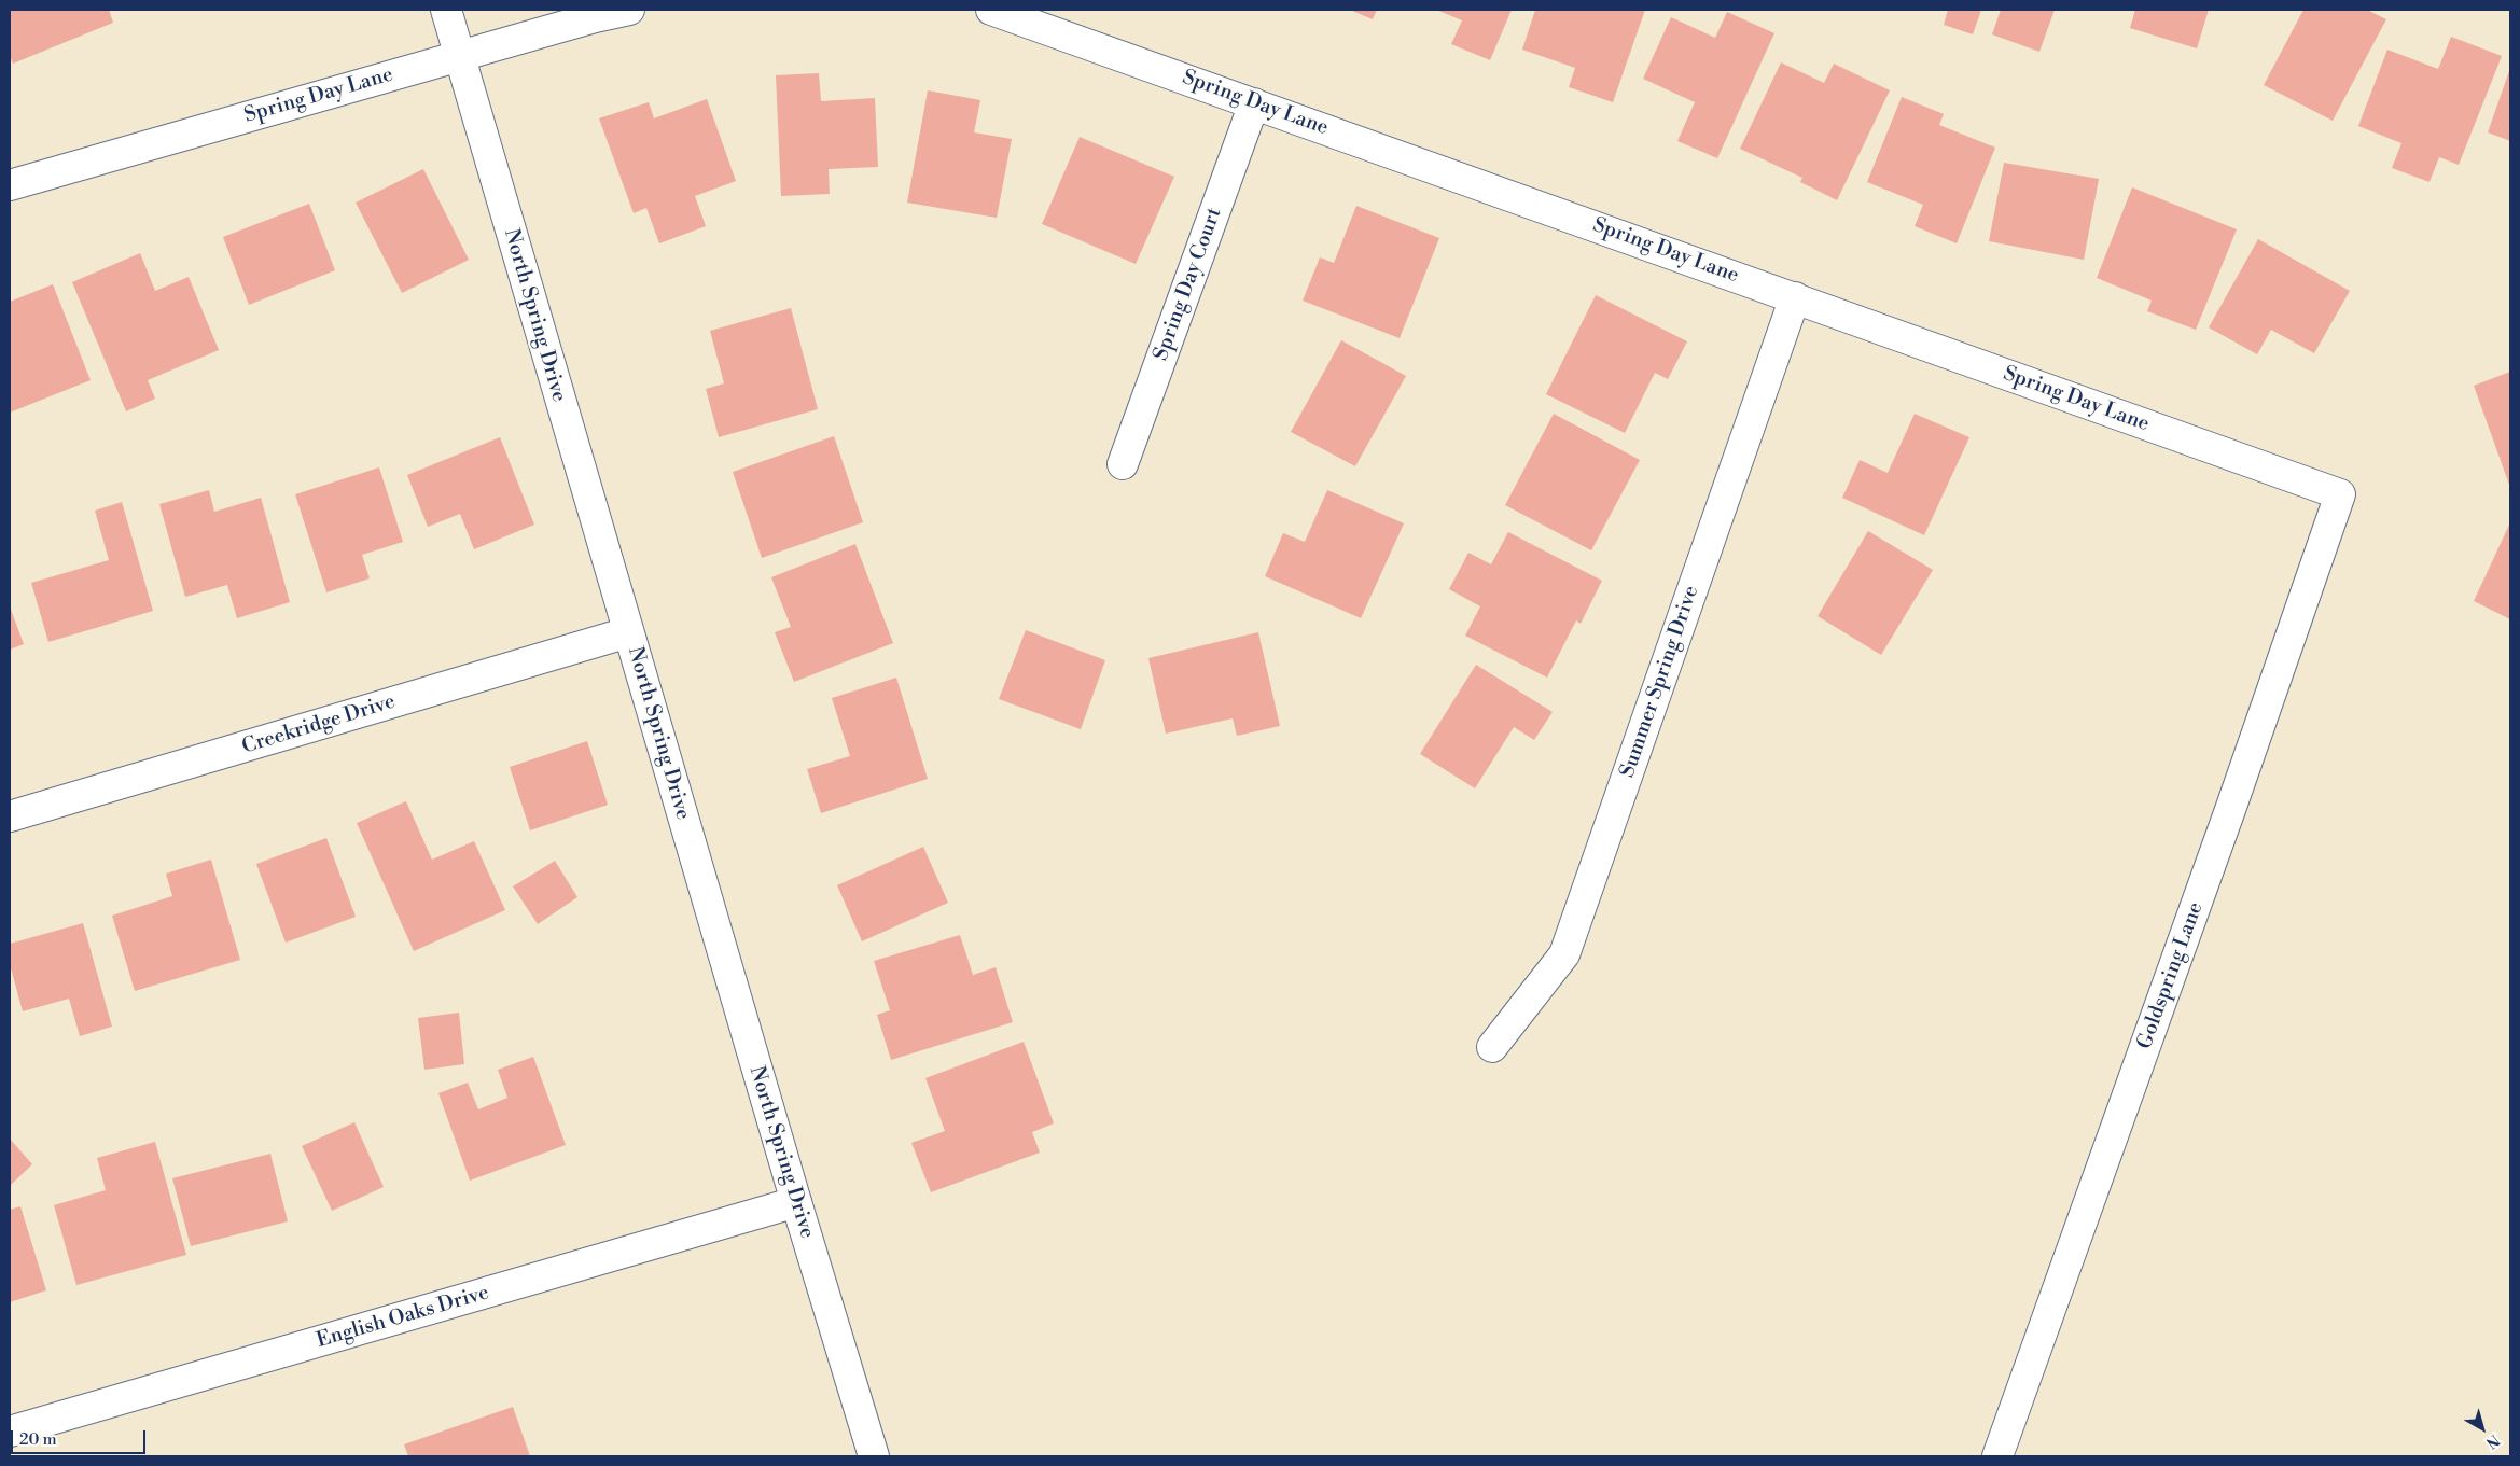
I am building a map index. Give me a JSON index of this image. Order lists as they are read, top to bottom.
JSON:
{
  "streets": {
    "street": [
      "Spring Day Lane",
      "Spring Day Court",
      "North Spring Drive",
      "Summer Spring Drive",
      "Creekridge Drive",
      "Goldspring Lane",
      "English Oaks Drive"
    ]
  },
  "crossings": [
    ["Spring Day Lane", "Spring Day Court"],
    ["Spring Day Lane", "North Spring Drive"],
    ["Spring Day Lane", "Summer Spring Drive"],
    ["Spring Day Lane", "Goldspring Lane"],
    ["North Spring Drive", "Creekridge Drive"],
    ["North Spring Drive", "English Oaks Drive"]
  ],
  "scale_bar": "20 m",
  "north": "bottom right"
}
